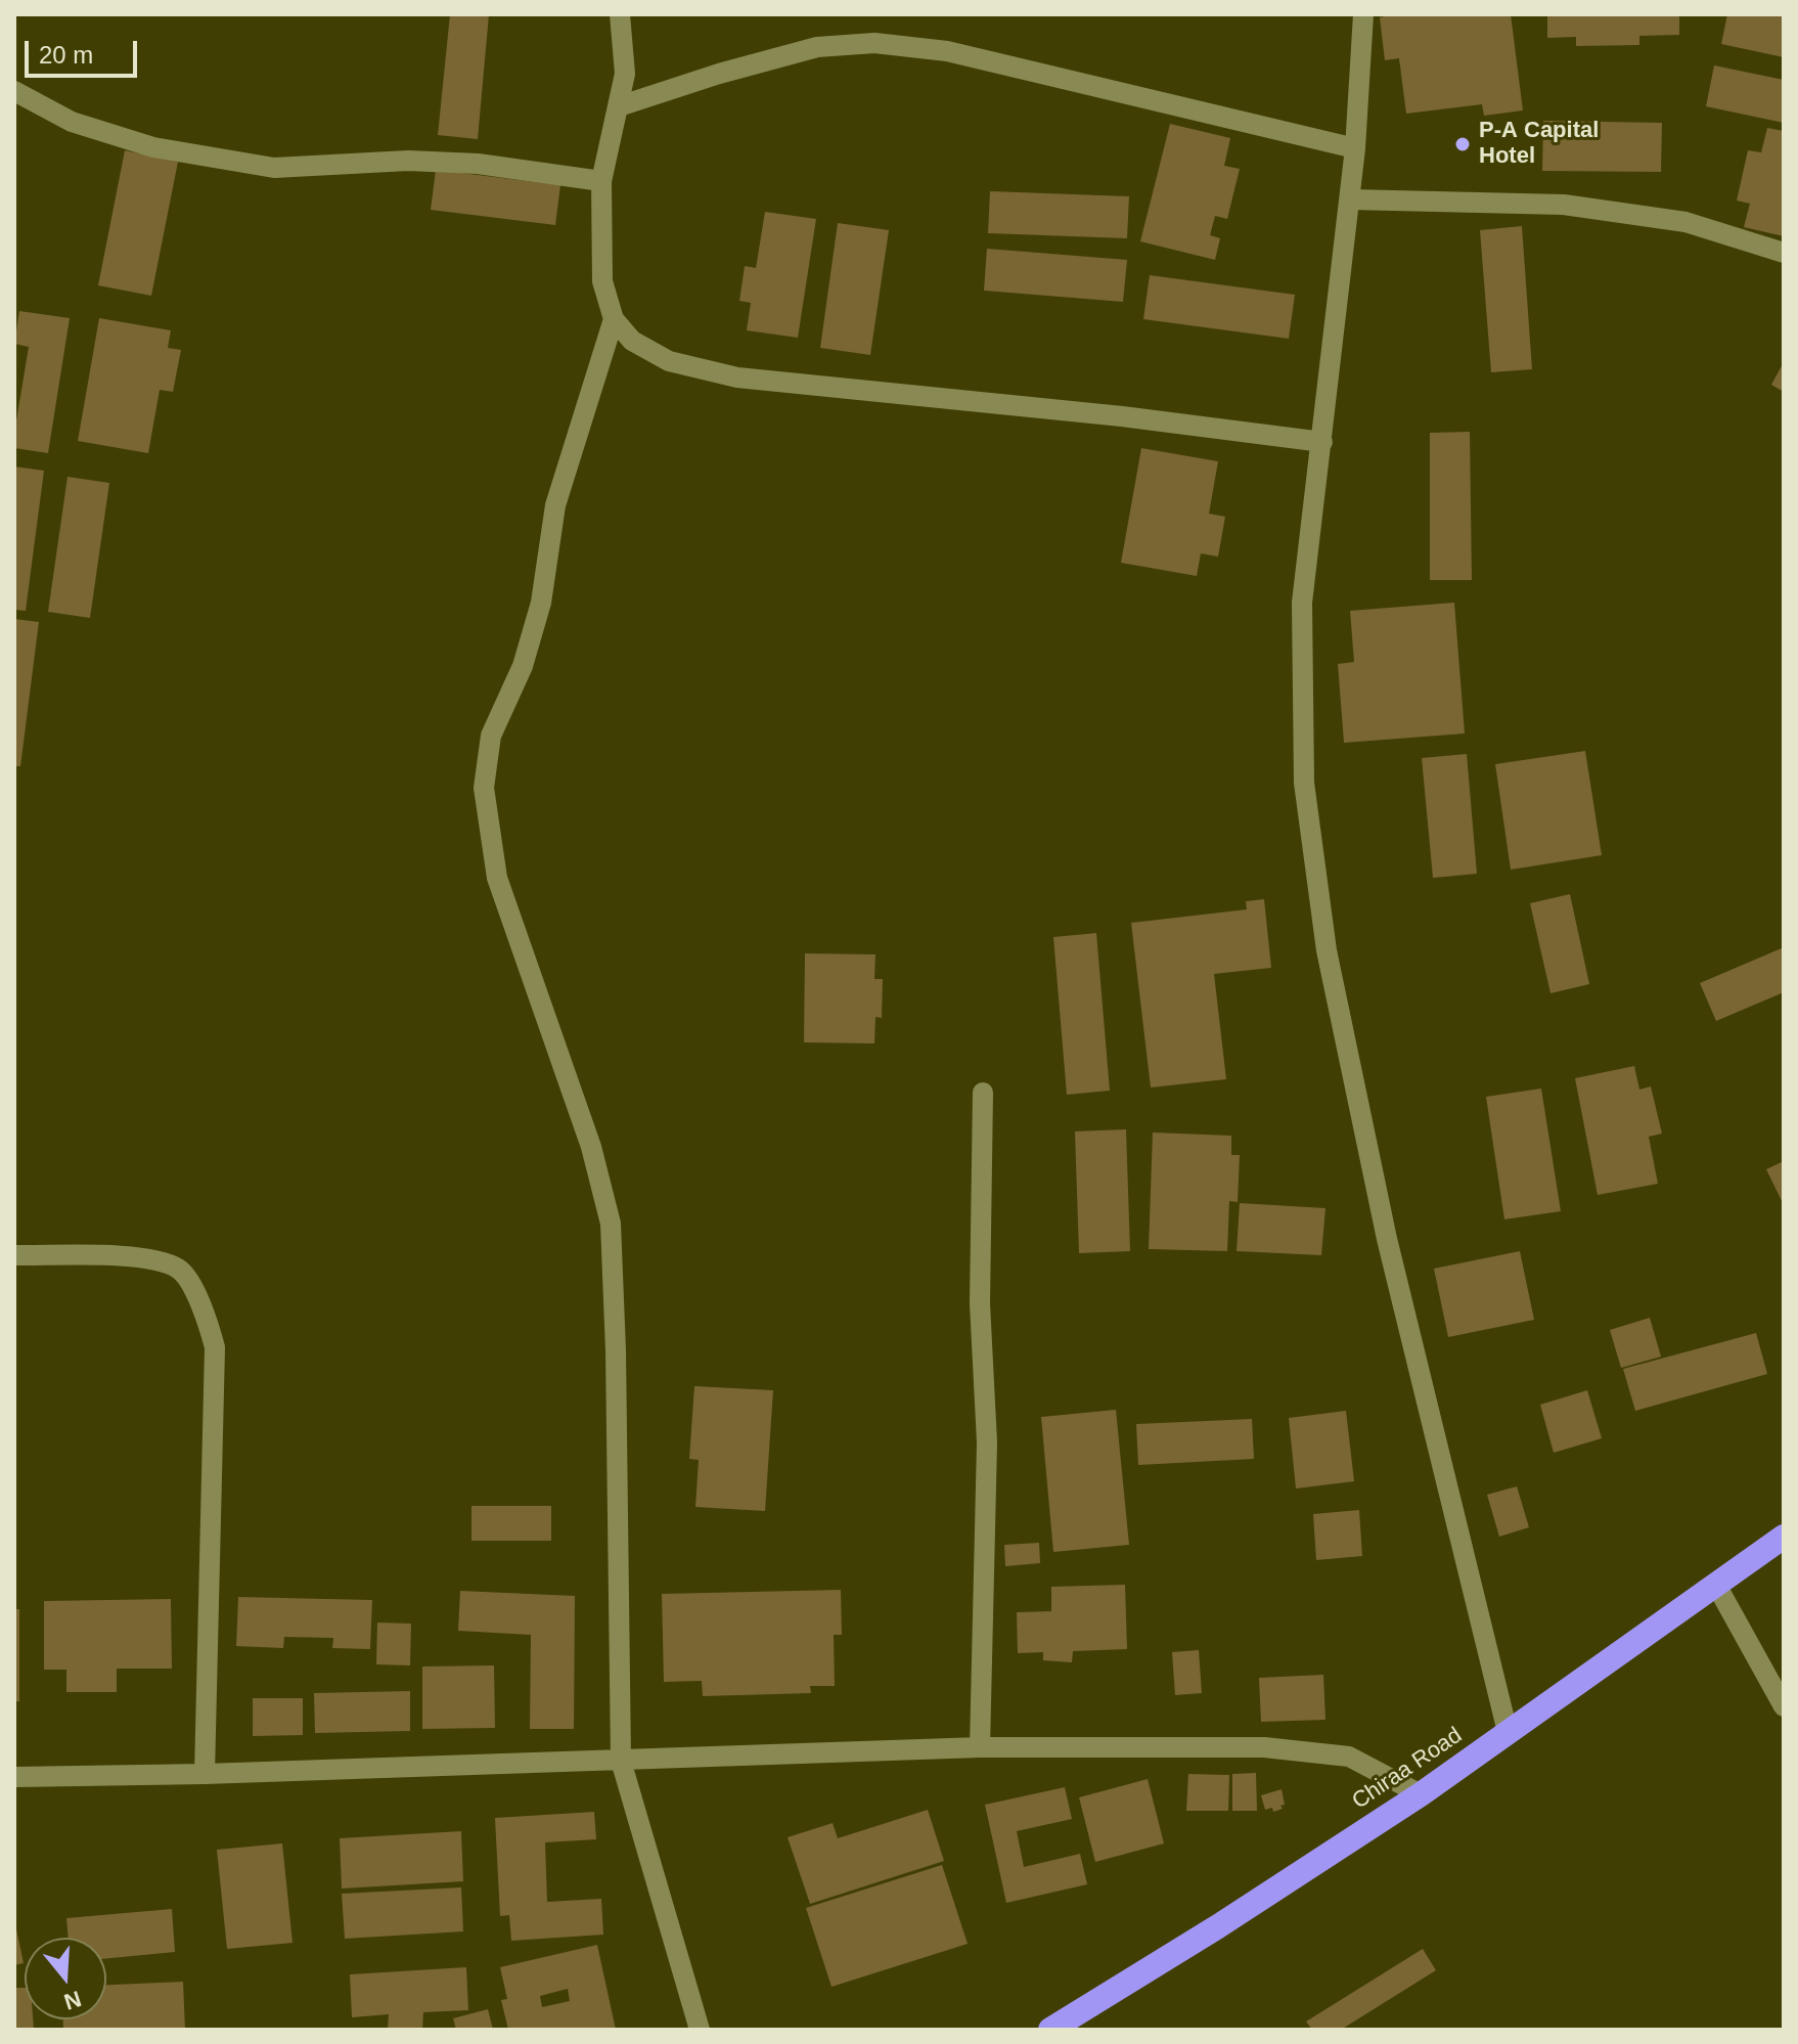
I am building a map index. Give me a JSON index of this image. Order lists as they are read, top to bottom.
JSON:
{
  "streets": {
    "highway": ["Chiraa Road"]
  },
  "places": ["P-A Capital Hotel"],
  "scale_bar": "20 m",
  "north": "bottom"
}
